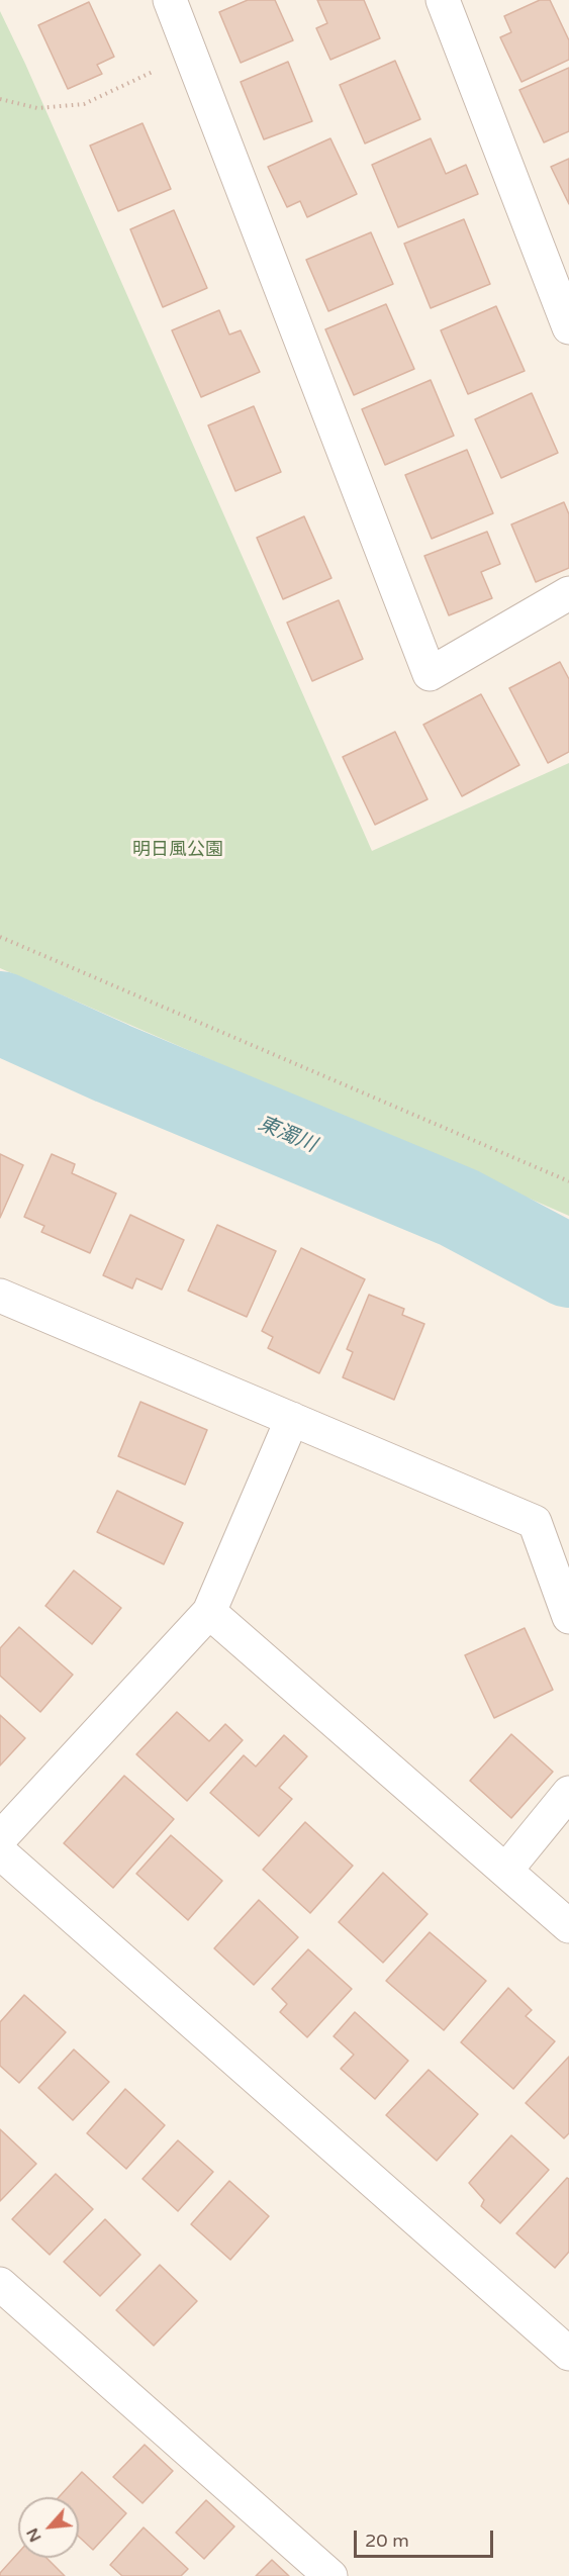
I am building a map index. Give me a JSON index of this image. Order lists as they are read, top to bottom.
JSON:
{
  "water": ["東濁川"],
  "parks": ["明日風公園"],
  "scale_bar": "20 m",
  "north": "bottom left"
}
